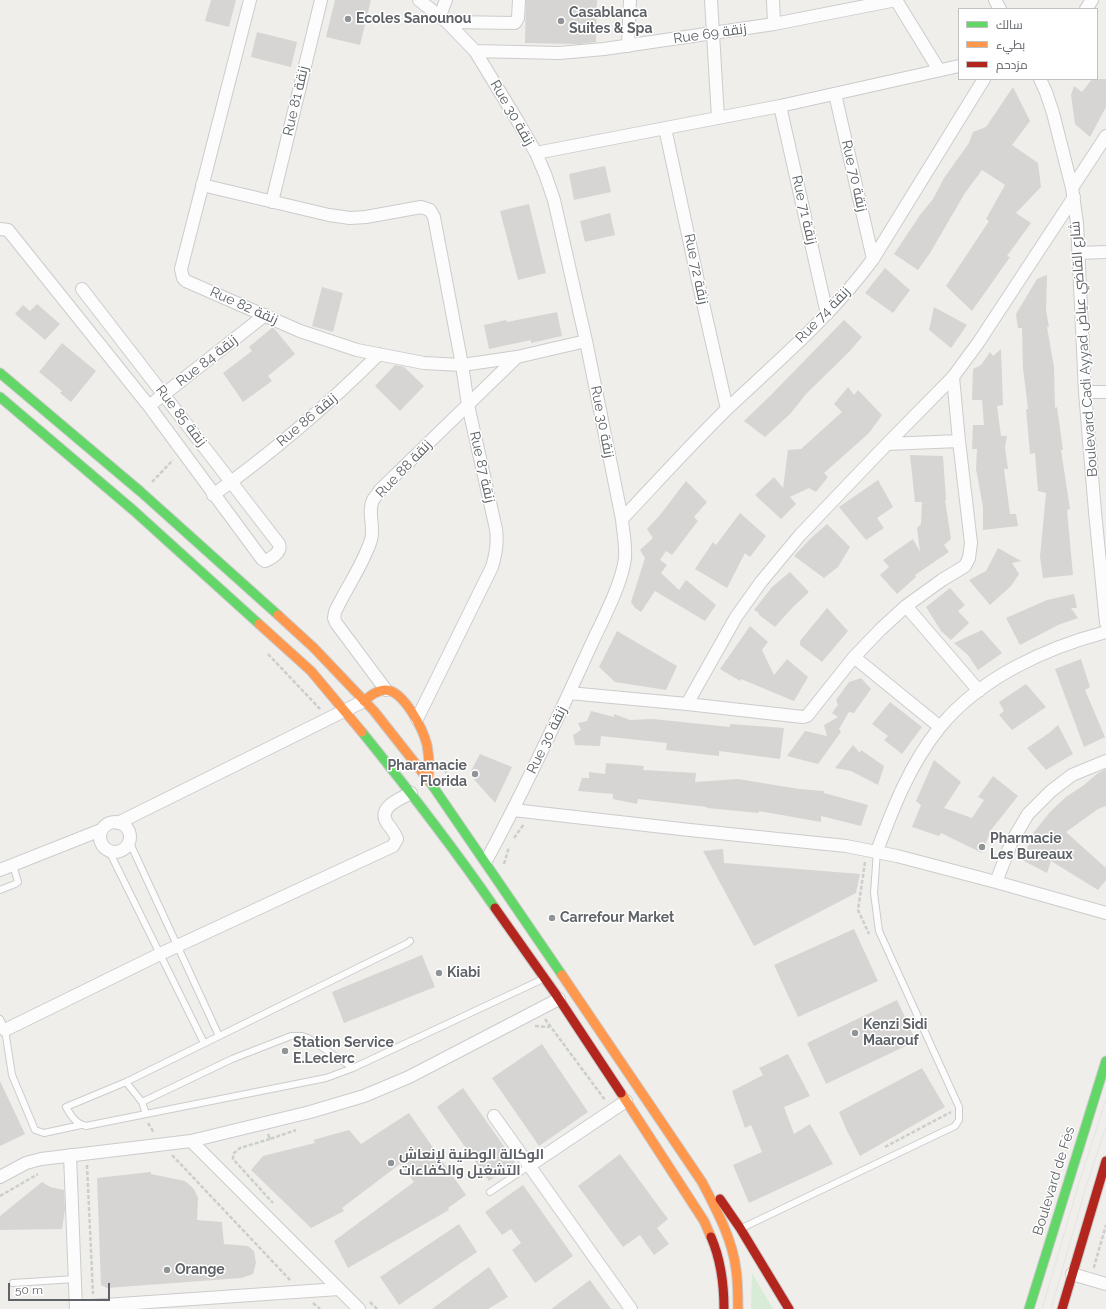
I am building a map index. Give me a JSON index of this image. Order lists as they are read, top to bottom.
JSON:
{
  "streets": {
    "main road": ["Boulevard de Fès"],
    "street": [
      "Rue 69 زنقة",
      "Rue 81 زنقة",
      "Rue 30 زنقة",
      "Rue 70 زنقة",
      "Rue 71 زنقة",
      "Rue 72 زنقة",
      "Rue 82 زنقة",
      "Rue 74 زنقة",
      "Boulevard Cadi Ayyad شارع القاضي عياض",
      "Rue 84 زنقة",
      "Rue 85 زنقة",
      "Rue 86 زنقة",
      "Rue 87 زنقة",
      "Rue 88 زنقة"
    ]
  },
  "crossings": [
    ["Rue 69 زنقة", "Rue 30 زنقة"],
    ["Rue 81 زنقة", "Rue 87 زنقة"],
    ["Rue 30 زنقة", "Rue 82 زنقة"],
    ["Rue 30 زنقة", "Rue 74 زنقة"],
    ["Rue 70 زنقة", "Rue 74 زنقة"],
    ["Rue 71 زنقة", "Rue 74 زنقة"],
    ["Rue 72 زنقة", "Rue 74 زنقة"],
    ["Rue 82 زنقة", "Rue 84 زنقة"],
    ["Rue 82 زنقة", "Rue 86 زنقة"],
    ["Rue 82 زنقة", "Rue 87 زنقة"],
    ["Rue 82 زنقة", "Rue 88 زنقة"],
    ["Rue 84 زنقة", "Rue 85 زنقة"],
    ["Rue 85 زنقة", "Rue 86 زنقة"],
    ["Rue 87 زنقة", "Rue 88 زنقة"]
  ],
  "places": [
    "Ecoles Sanounou",
    "Casablanca Suites & Spa",
    "Pharamacie Florida",
    "Pharmacie Les Bureaux",
    "Carrefour Market",
    "Kiabi",
    "Kenzi Sidi Maarouf",
    "Station Service E.Leclerc",
    "الوكالة الوطنية لإنعاش التشغيل والكفاءات",
    "Orange"
  ],
  "legend": ["سالك", "بطيء", "مزدحم"],
  "scale_bar": "50 m"
}
